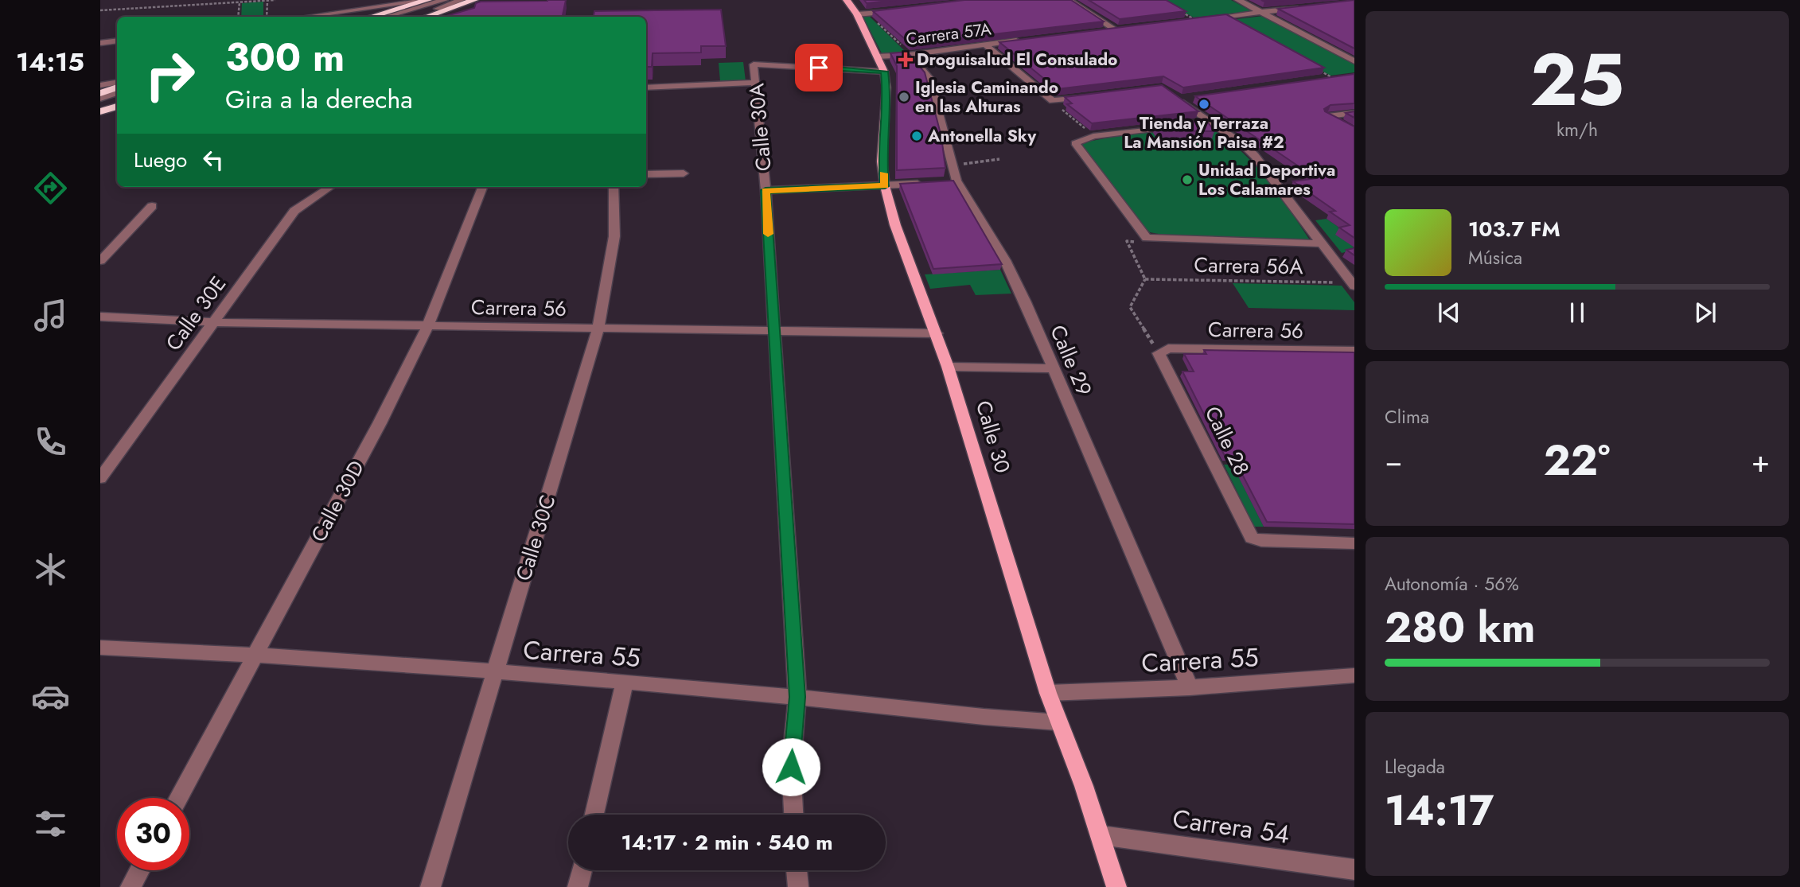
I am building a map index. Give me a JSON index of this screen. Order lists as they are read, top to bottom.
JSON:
{
  "streets": {
    "main road": ["Calle 30"],
    "street": [
      "Carrera 57A",
      "Calle 30A",
      "Carrera 56",
      "Calle 30E",
      "Calle 29",
      "Calle 28",
      "Calle 30D",
      "Calle 30C",
      "Carrera 55",
      "Carrera 54"
    ],
    "path": ["Carrera 56A"]
  },
  "crossings": [
    ["Carrera 57A", "Calle 29"],
    ["Carrera 57A", "Calle 30"],
    ["Calle 30A", "Carrera 56"],
    ["Calle 30A", "Calle 30"],
    ["Calle 30A", "Carrera 55"],
    ["Carrera 56A", "Carrera 56"],
    ["Carrera 56A", "Calle 28"],
    ["Carrera 56", "Calle 30E"],
    ["Carrera 56", "Calle 30"],
    ["Carrera 56", "Calle 28"],
    ["Carrera 56", "Calle 30D"],
    ["Carrera 56", "Calle 30C"],
    ["Calle 29", "Carrera 55"],
    ["Calle 30", "Carrera 55"],
    ["Calle 30", "Carrera 54"],
    ["Calle 30D", "Carrera 55"],
    ["Calle 30C", "Carrera 55"]
  ],
  "places": {
    "health": ["Droguisalud El Consulado"],
    "other": [
      "Iglesia Caminando en las Alturas",
      "Tienda y Terraza La Mansión Paisa #2",
      "Antonella Sky",
      "Unidad Deportiva Los Calamares"
    ]
  },
  "page": {
    "tabs": "14:15",
    "tile": [
      ["25", "km/h"],
      "Clima",
      ["Autonomía · 56%", "280 km"],
      ["Llegada", "14:17"]
    ],
    "turn": ["300 m", "Gira a la derecha"],
    "then": "Luego",
    "song": ["103.7 FM", "Música"],
    "heat": ["−", "22°", "+"],
    "limit": "30",
    "trip": "14:17 · 2 min · 540 m"
  }
}
